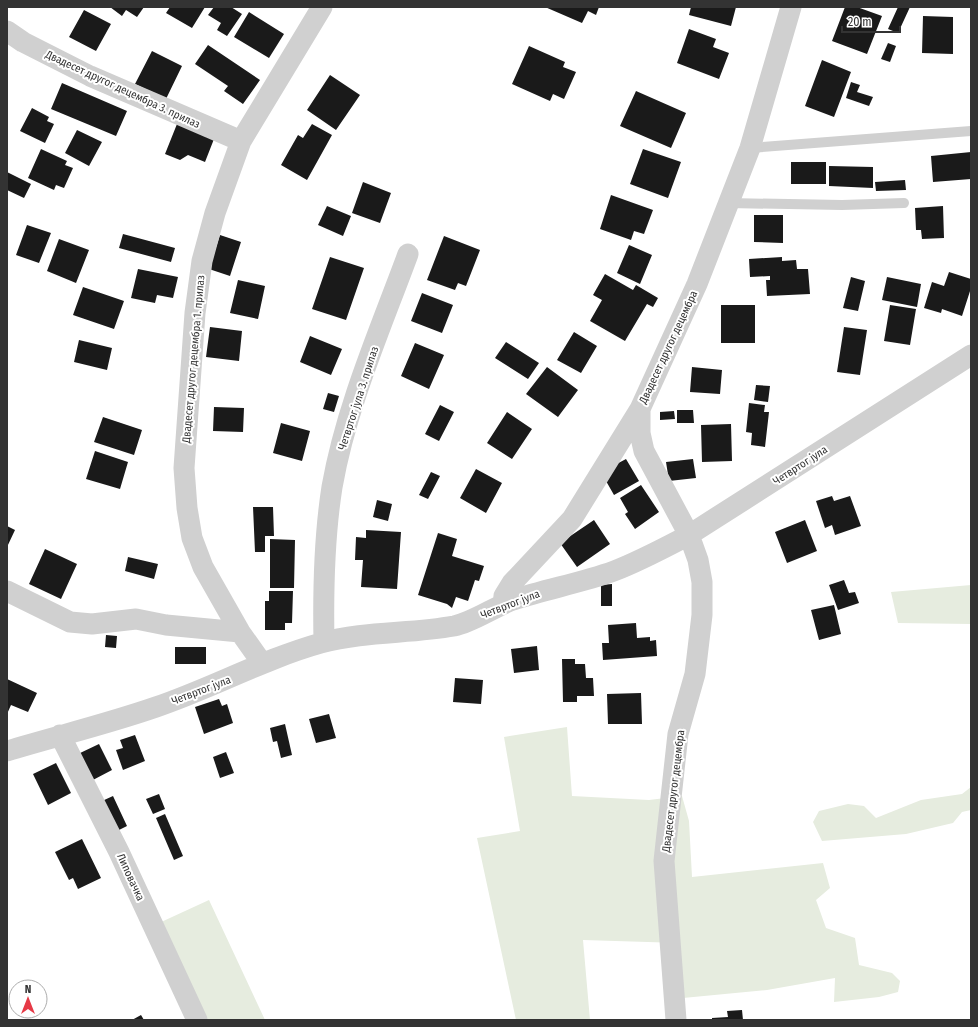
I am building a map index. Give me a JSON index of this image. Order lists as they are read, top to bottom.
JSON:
{
  "streets": {
    "street": [
      "Двадесет другог децембра 3. прилаз",
      "Двадесет другог децембра",
      "Двадесет другог децембра 1. прилаз",
      "Четвртог јула 3. прилаз",
      "Четвртог јула",
      "Липовачка"
    ]
  },
  "crossings": [
    ["Двадесет другог децембра 3. прилаз", "Двадесет другог децембра 1. прилаз"],
    ["Двадесет другог децембра", "Четвртог јула"],
    ["Двадесет другог децембра 1. прилаз", "Четвртог јула"],
    ["Четвртог јула 3. прилаз", "Четвртог јула"],
    ["Четвртог јула", "Липовачка"]
  ],
  "scale_bar": "20 m",
  "north": "top"
}
